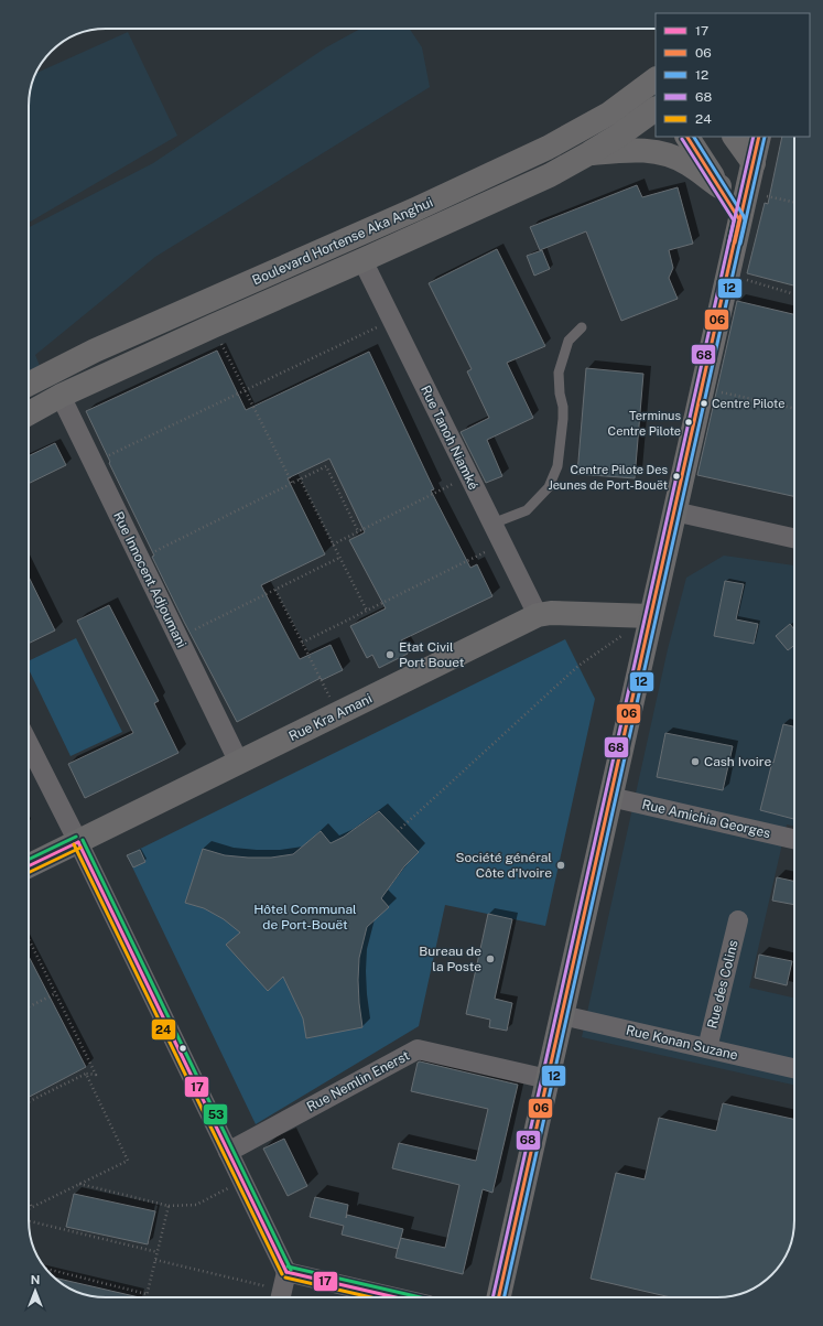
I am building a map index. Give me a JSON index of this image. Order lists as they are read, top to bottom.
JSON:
{
  "streets": {
    "main road": ["Boulevard Hortense Aka Anghui", "Rue Kra Amani"],
    "street": [
      "Rue Tanoh Niamké",
      "Rue Innocent Adjoumani",
      "Rue Amichia Georges",
      "Rue des Colins",
      "Rue Konan Suzane",
      "Rue Nemlin Enerst"
    ]
  },
  "crossings": [
    ["Boulevard Hortense Aka Anghui", "Rue Tanoh Niamké"],
    ["Boulevard Hortense Aka Anghui", "Rue Innocent Adjoumani"],
    ["Rue Tanoh Niamké", "Rue Kra Amani"],
    ["Rue Innocent Adjoumani", "Rue Kra Amani"],
    ["Rue des Colins", "Rue Konan Suzane"]
  ],
  "parks": ["Hôtel Communal de Port-Bouët"],
  "places": [
    "Centre Pilote",
    "Terminus Centre Pilote",
    "Centre Pilote Des Jeunes de Port-Bouët",
    "Etat Civil Port Bouet",
    "Cash Ivoire",
    "Société général Côte d'Ivoire",
    "Bureau de la Poste"
  ],
  "lines": [
    "transit line 06",
    "transit line 12",
    "transit line 68",
    "transit line 53",
    "transit line 17",
    "transit line 24"
  ],
  "legend": [
    "17",
    "06",
    "12",
    "68",
    "24"
  ],
  "north": "top"
}
